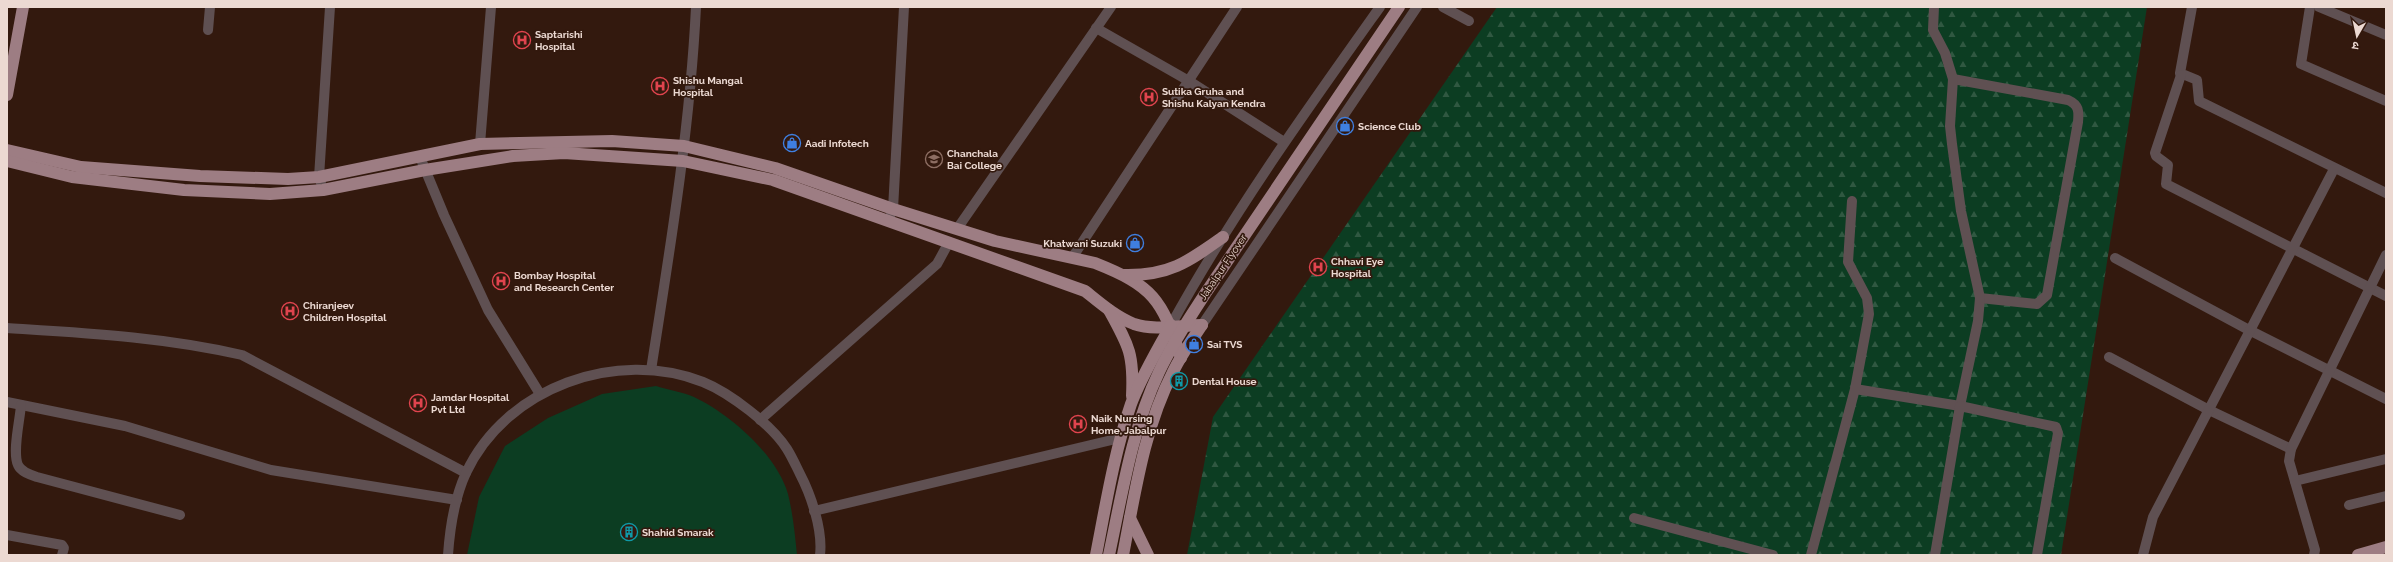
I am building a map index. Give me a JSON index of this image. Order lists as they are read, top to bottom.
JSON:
{
  "streets": {
    "main road": ["Jabalpur Flyover"]
  },
  "places": {
    "hospital": [
      "Saptarishi Hospital",
      "Shishu Mangal Hospital",
      "Sutika Gruha and Shishu Kalyan Kendra",
      "Chhavi Eye Hospital",
      "Bombay Hospital and Research Center",
      "Chiranjeev Children Hospital",
      "Jamdar Hospital Pvt Ltd",
      "Naik Nursing Home, Jabalpur"
    ],
    "shop": [
      "Science Club",
      "Aadi Infotech",
      "Khatwani Suzuki",
      "Sai TVS"
    ],
    "school or university": ["Chanchala Bai College"],
    "building": ["Dental House", "Shahid Smarak"]
  },
  "north": "bottom"
}
